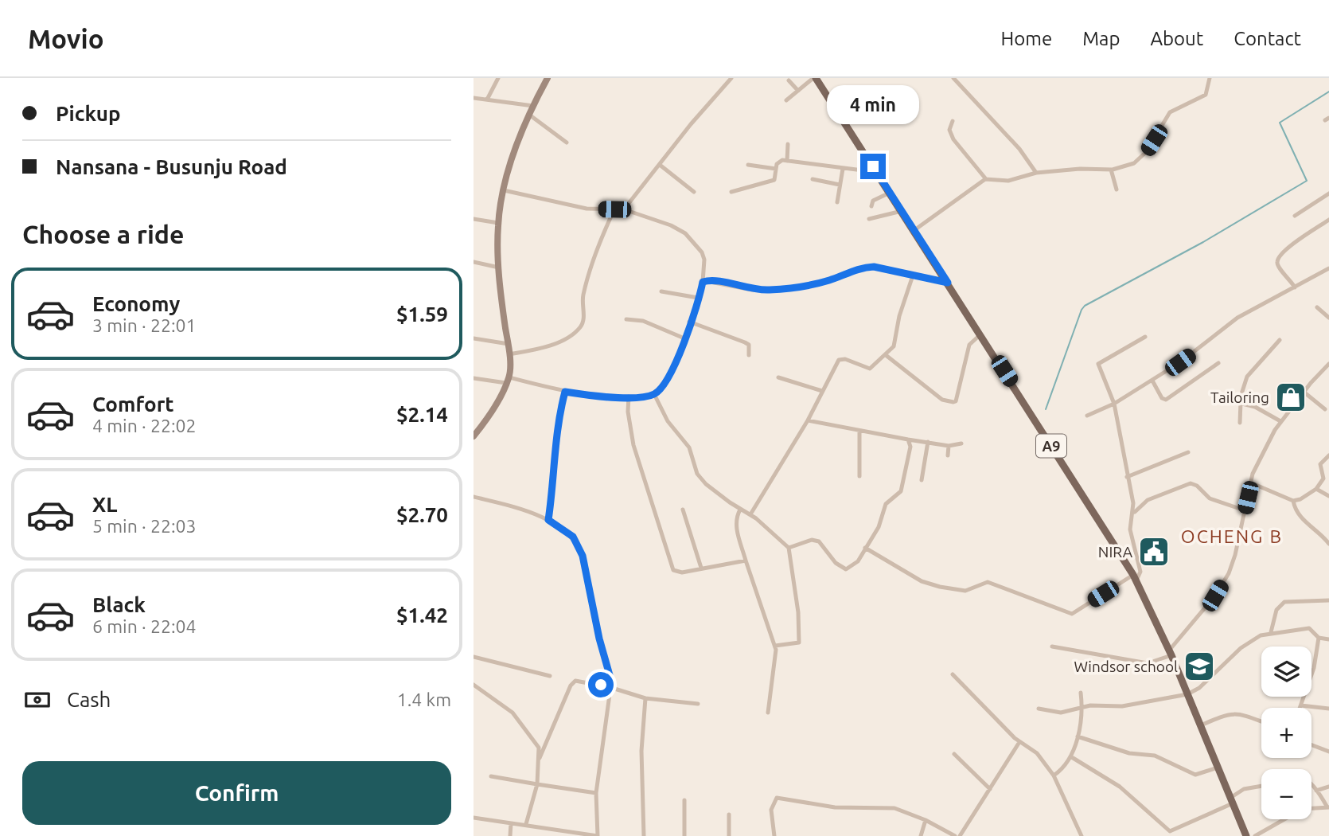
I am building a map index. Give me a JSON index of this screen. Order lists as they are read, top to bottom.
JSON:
{
  "streets": {
    "main road": ["A9"]
  },
  "districts": ["OCHENG B"],
  "places": {
    "shop": ["Tailoring"],
    "public building": ["NIRA"],
    "school or university": ["Windsor school"]
  },
  "page": {
    "header": "Movio",
    "nav": [
      "Home",
      "Map",
      "About",
      "Contact"
    ],
    "banner": ["Pickup", "Nansana - Busunju Road"],
    "bubble": "4 min",
    "heading": "Choose a ride",
    "list": [
      {
        "name": "Economy",
        "note": "3 min · 22:01",
        "value": "$1.59"
      },
      {
        "name": "Comfort",
        "note": "4 min · 22:02",
        "value": "$2.14"
      },
      {
        "name": "XL",
        "note": "5 min · 22:03",
        "value": "$2.70"
      },
      {
        "name": "Black",
        "note": "6 min · 22:04",
        "value": "$1.42"
      }
    ],
    "map_buttons": ["+", "−"],
    "pay": ["Cash", "1.4 km"],
    "buttons": "Confirm"
  }
}
